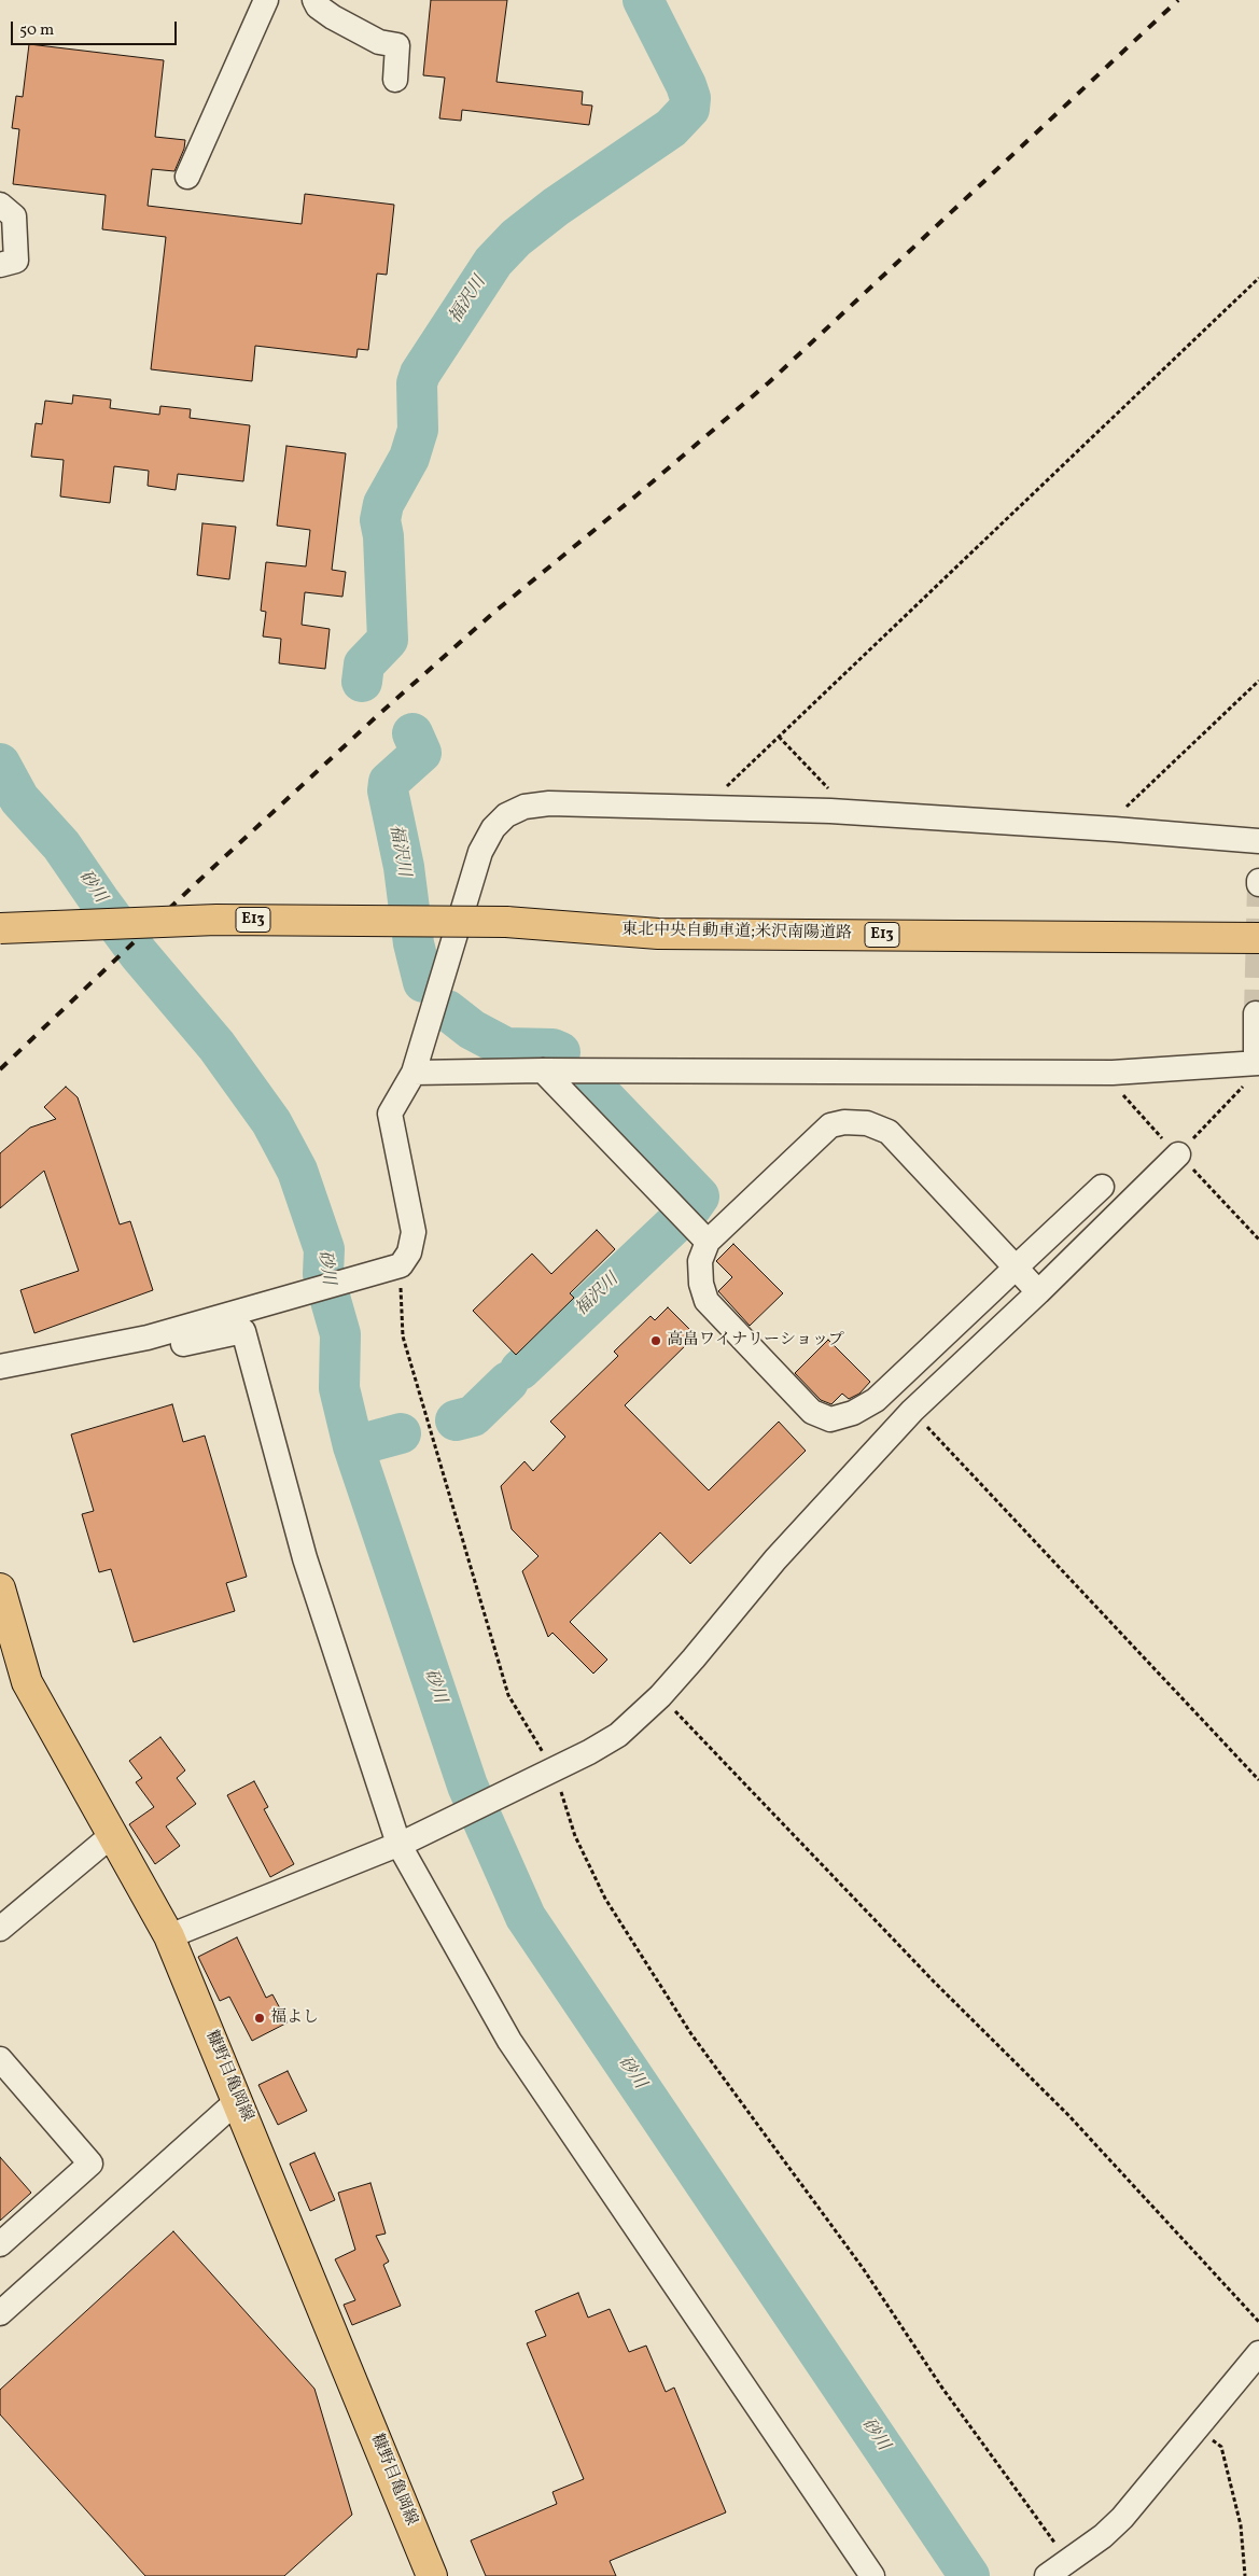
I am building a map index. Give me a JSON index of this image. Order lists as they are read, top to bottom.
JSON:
{
  "streets": {
    "main road": ["E13", "東北中央自動車道;米沢南陽道路", "糠野目亀岡線"]
  },
  "water": ["福沢川", "砂川"],
  "places": ["高畠ワイナリーショップ", "福よし"],
  "scale_bar": "50 m"
}
